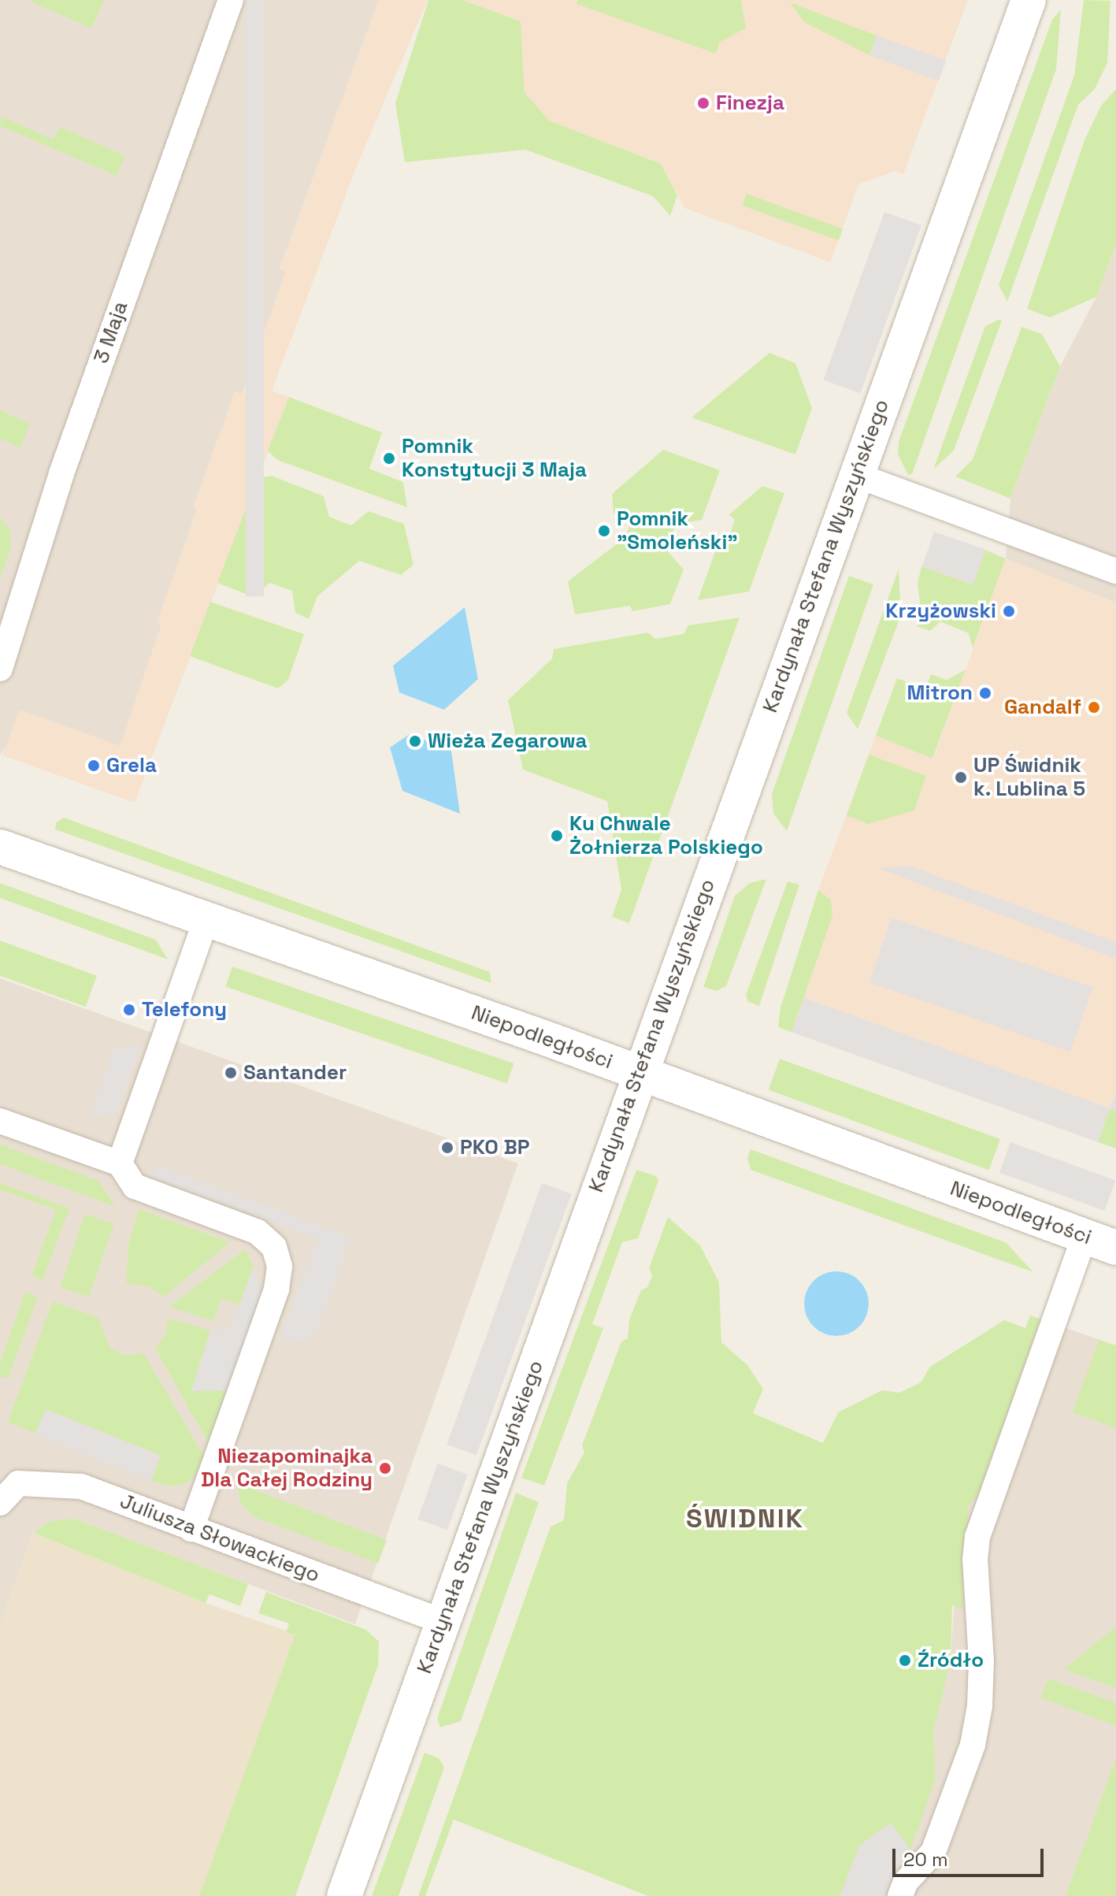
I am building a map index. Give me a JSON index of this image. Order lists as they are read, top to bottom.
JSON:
{
  "streets": {
    "street": ["Kardynała Stefana Wyszyńskiego", "Niepodległości"],
    "lane": ["3 Maja", "Juliusza Słowackiego"]
  },
  "crossings": [
    ["Kardynała Stefana Wyszyńskiego", "Niepodległości"],
    ["Kardynała Stefana Wyszyńskiego", "Juliusza Słowackiego"]
  ],
  "districts": ["ŚWIDNIK"],
  "places": [
    "Finezja",
    "Pomnik Konstytucji 3 Maja",
    "Pomnik \"Smoleński\"",
    "Krzyżowski",
    "Mitron",
    "Gandalf",
    "Wieża Zegarowa",
    "Grela",
    "UP Świdnik k. Lublina 5",
    "Ku Chwale Żołnierza Polskiego",
    "Telefony",
    "Santander",
    "PKO BP",
    "Niezapominajka Dla Całej Rodziny",
    "Źródło"
  ],
  "scale_bar": "20 m"
}
